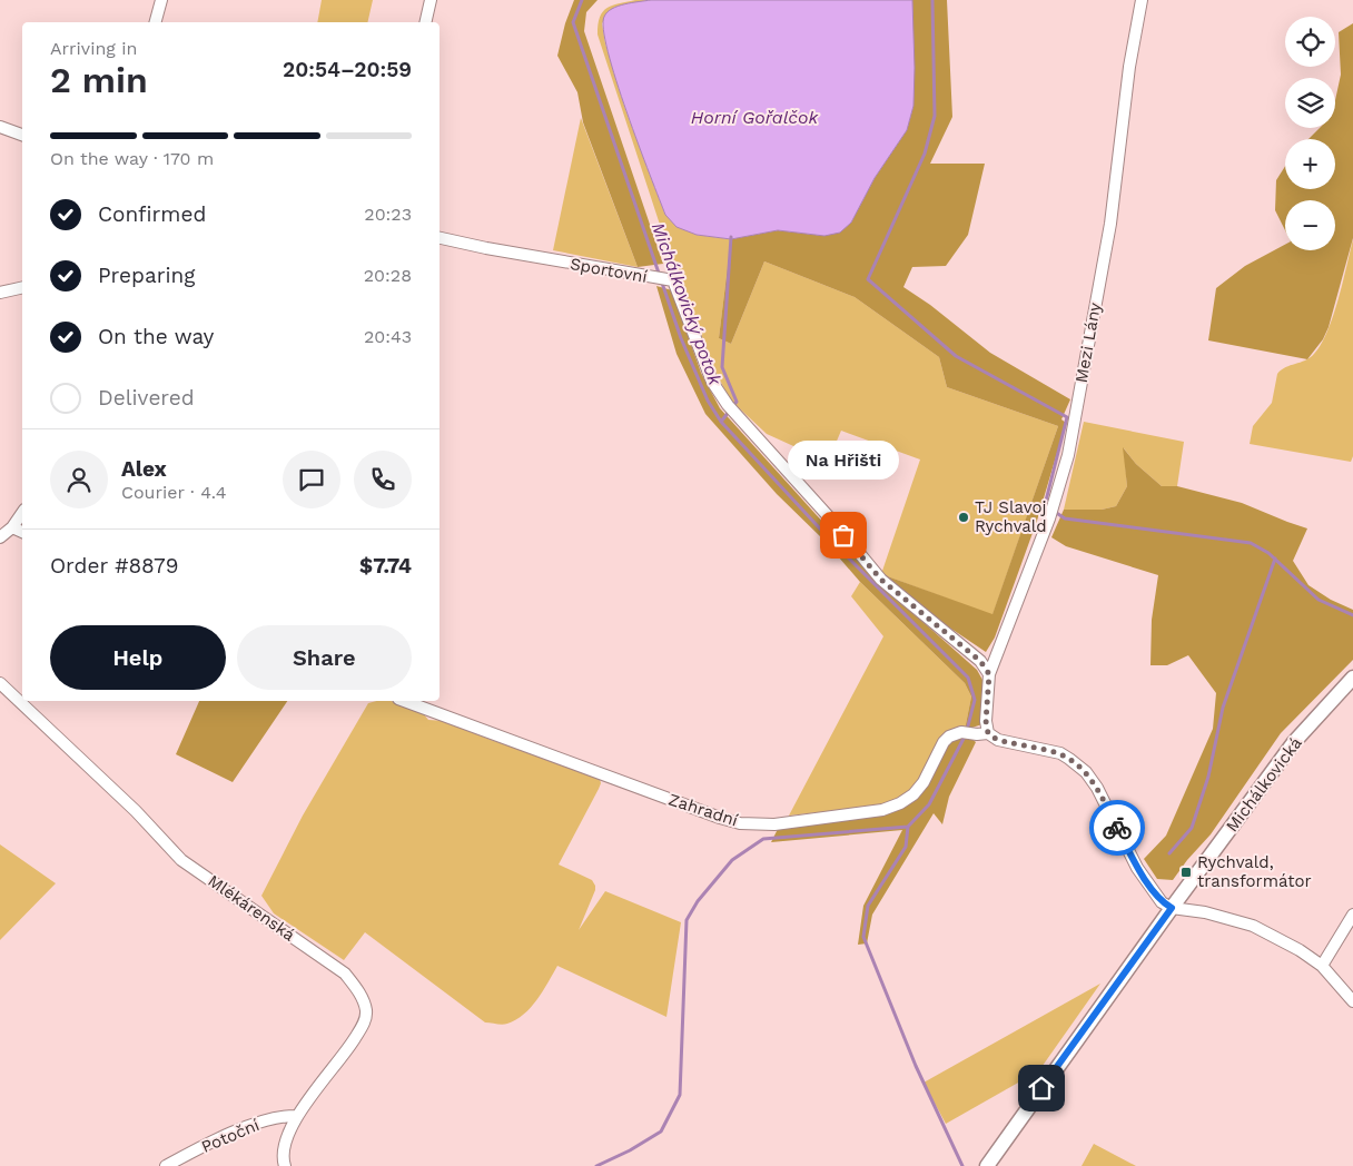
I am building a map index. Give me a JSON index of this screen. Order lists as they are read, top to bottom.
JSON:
{
  "streets": {
    "street": [
      "Sportovní",
      "Mezi Lány",
      "Michálkovická",
      "Zahradní",
      "Mlékárenská",
      "Potoční"
    ]
  },
  "crossings": [
    ["Sportovní", "Mezi Lány"],
    ["Mlékárenská", "Potoční"]
  ],
  "water": ["Horní Gořalčok", "Michálkovický potok"],
  "places": {
    "other": ["TJ Slavoj Rychvald", "Na Hřišti"],
    "transit": ["Rychvald, transformátor"]
  },
  "page": {
    "map_buttons": ["+", "−"],
    "heading": ["2 min", "Arriving in", "20:54–20:59"],
    "panel": [
      "Alex",
      "Courier · 4.4",
      "Order #8879",
      "$7.74"
    ],
    "bar": "On the way · 170 m",
    "list": [
      ["Confirmed", "20:23"],
      ["Preparing", "20:28"],
      ["On the way", "20:43"],
      "Delivered"
    ],
    "bubble": "Na Hřišti",
    "buttons": ["Help", "Share"]
  }
}
